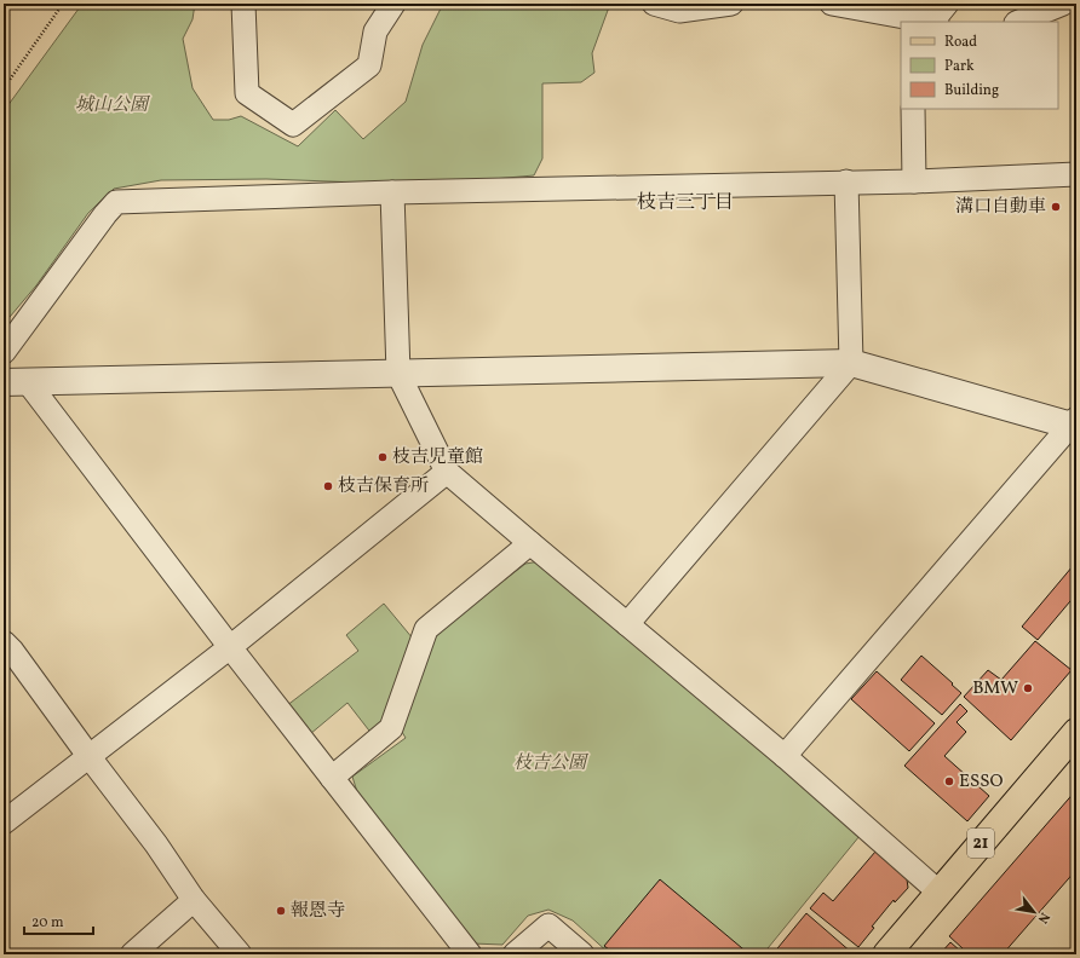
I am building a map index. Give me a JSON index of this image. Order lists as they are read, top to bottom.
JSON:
{
  "streets": {
    "main road": ["21"]
  },
  "districts": ["枝吉三丁目"],
  "parks": ["城山公園", "枝吉公園"],
  "places": [
    "溝口自動車",
    "枝吉児童館",
    "枝吉保育所",
    "BMW",
    "ESSO",
    "報恩寺"
  ],
  "legend": ["Road", "Park", "Building"],
  "scale_bar": "20 m",
  "north": "bottom right"
}
